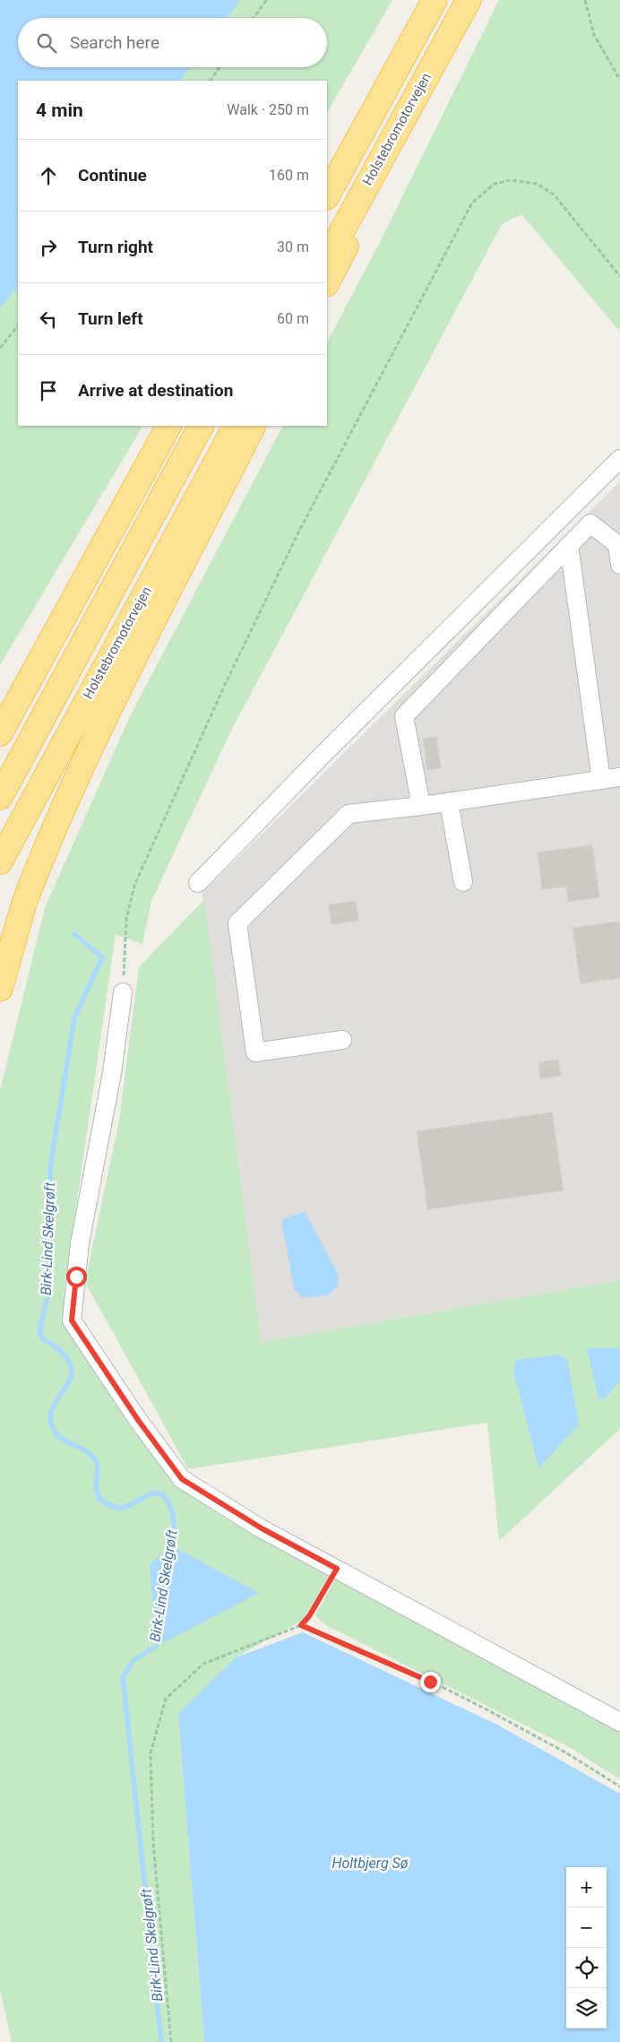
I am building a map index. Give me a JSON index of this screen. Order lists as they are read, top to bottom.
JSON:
{
  "streets": {
    "highway": ["Holstebromotorvejen"]
  },
  "water": ["Birk-Lind Skelgrøft", "Holtbjerg Sø"],
  "page": {
    "search": "Search here",
    "heading": ["4 min", "Walk · 250 m"],
    "list": [
      ["Continue", "160 m"],
      ["Turn right", "30 m"],
      ["Turn left", "60 m"],
      "Arrive at destination"
    ],
    "map_buttons": ["+", "−"]
  }
}
